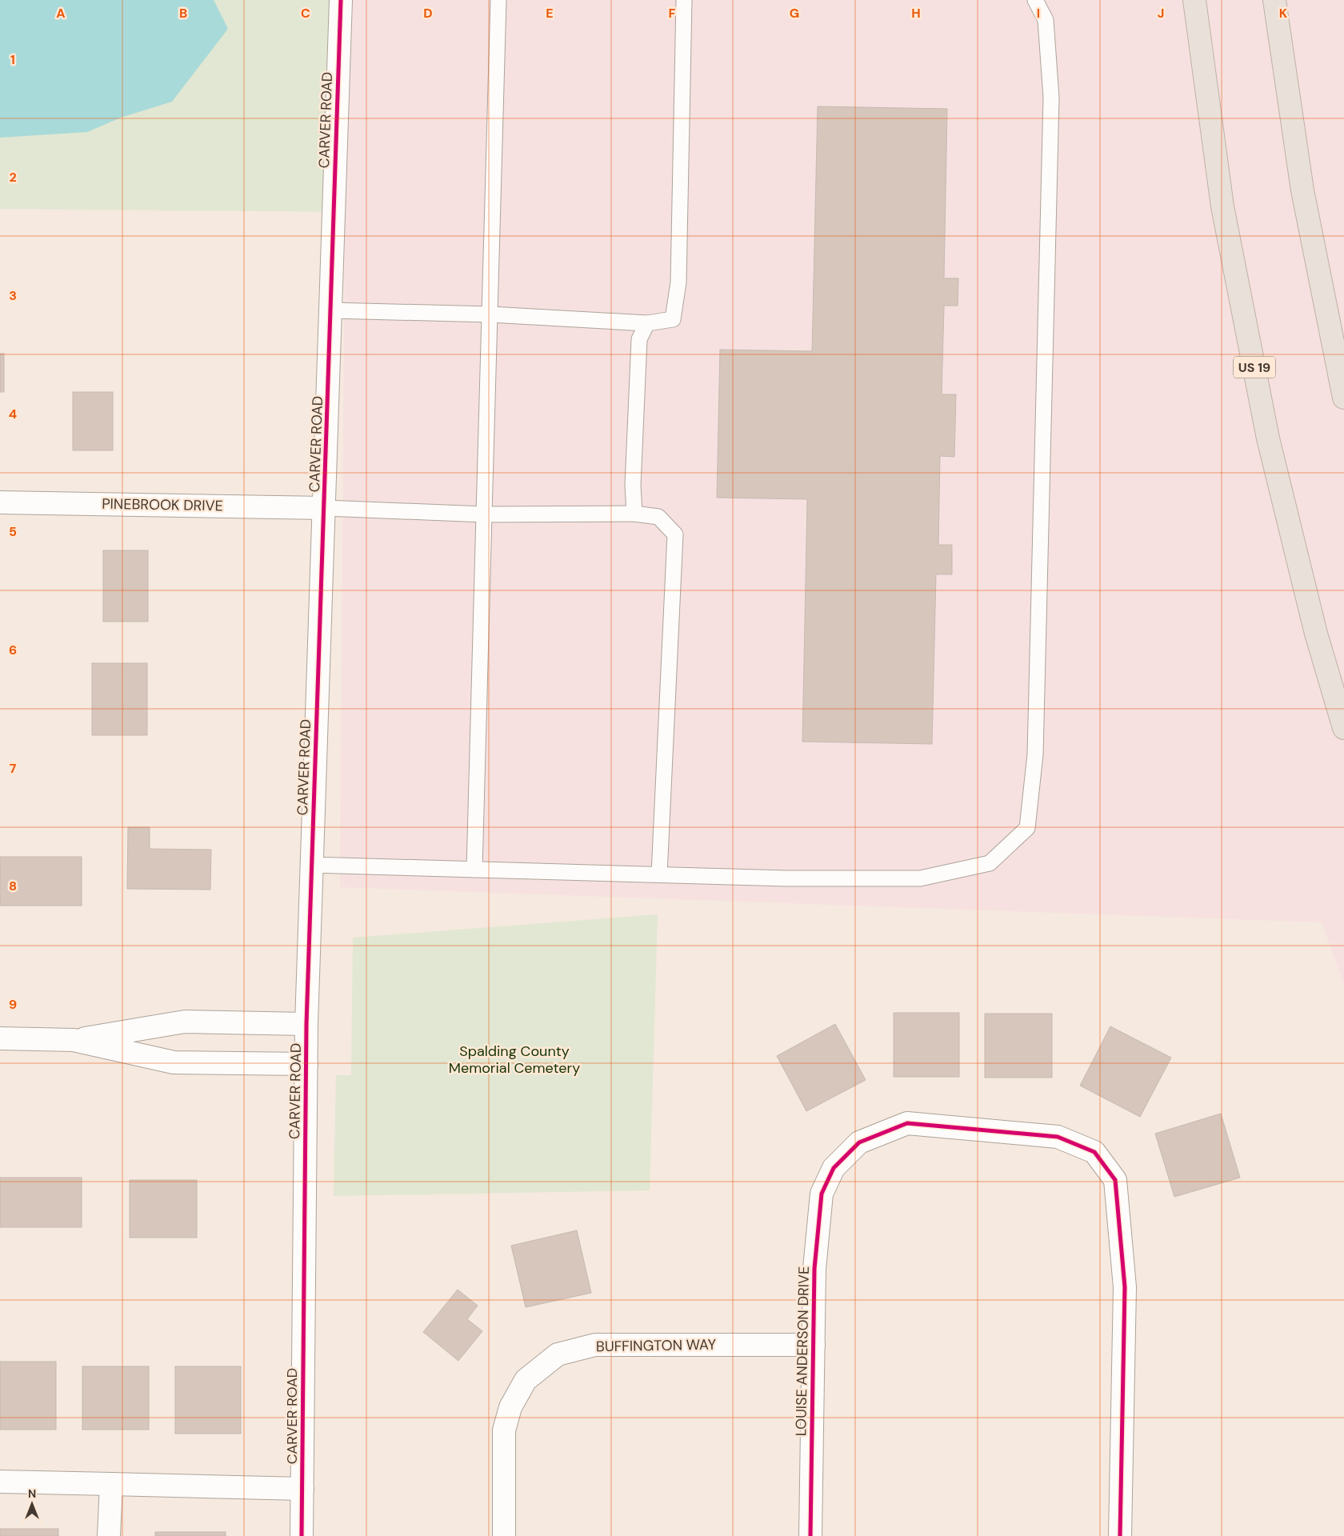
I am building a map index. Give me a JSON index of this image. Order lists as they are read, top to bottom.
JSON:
{
  "streets": {
    "highway": ["US 19"],
    "street": [
      "CARVER ROAD",
      "PINEBROOK DRIVE",
      "BUFFINGTON WAY",
      "LOUISE ANDERSON DRIVE"
    ]
  },
  "crossings": [
    ["CARVER ROAD", "PINEBROOK DRIVE"],
    ["BUFFINGTON WAY", "LOUISE ANDERSON DRIVE"]
  ],
  "parks": ["Spalding County Memorial Cemetery"],
  "north": "top",
  "grid": {
    "columns": [
      "A",
      "B",
      "C",
      "D",
      "E",
      "F",
      "G",
      "H",
      "I",
      "J",
      "K"
    ],
    "rows": [
      "1",
      "2",
      "3",
      "4",
      "5",
      "6",
      "7",
      "8",
      "9"
    ]
  }
}
